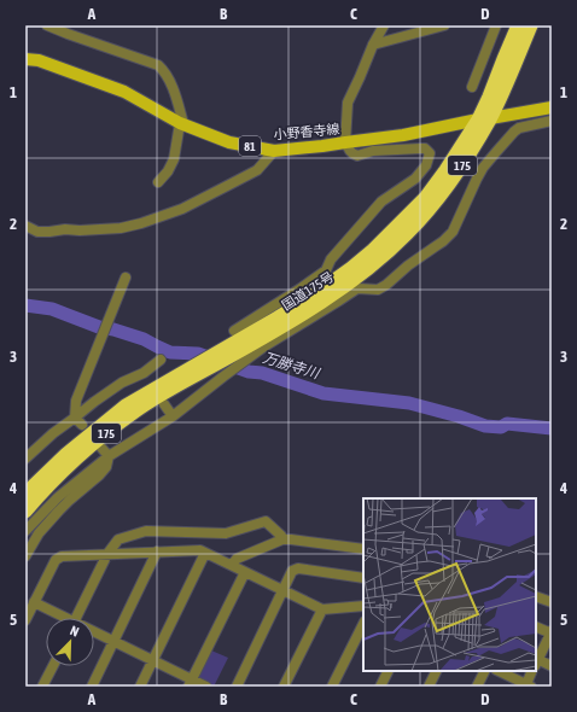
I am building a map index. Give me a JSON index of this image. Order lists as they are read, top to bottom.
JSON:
{
  "streets": {
    "highway": ["175", "国道175号"],
    "main road": ["小野香寺線", "81"]
  },
  "crossings": [
    ["小野香寺線", "国道175号"]
  ],
  "water": ["万勝寺川"],
  "north": "top right",
  "grid": {
    "columns": [
      "A",
      "B",
      "C",
      "D"
    ],
    "rows": [
      "1",
      "2",
      "3",
      "4",
      "5"
    ]
  }
}
